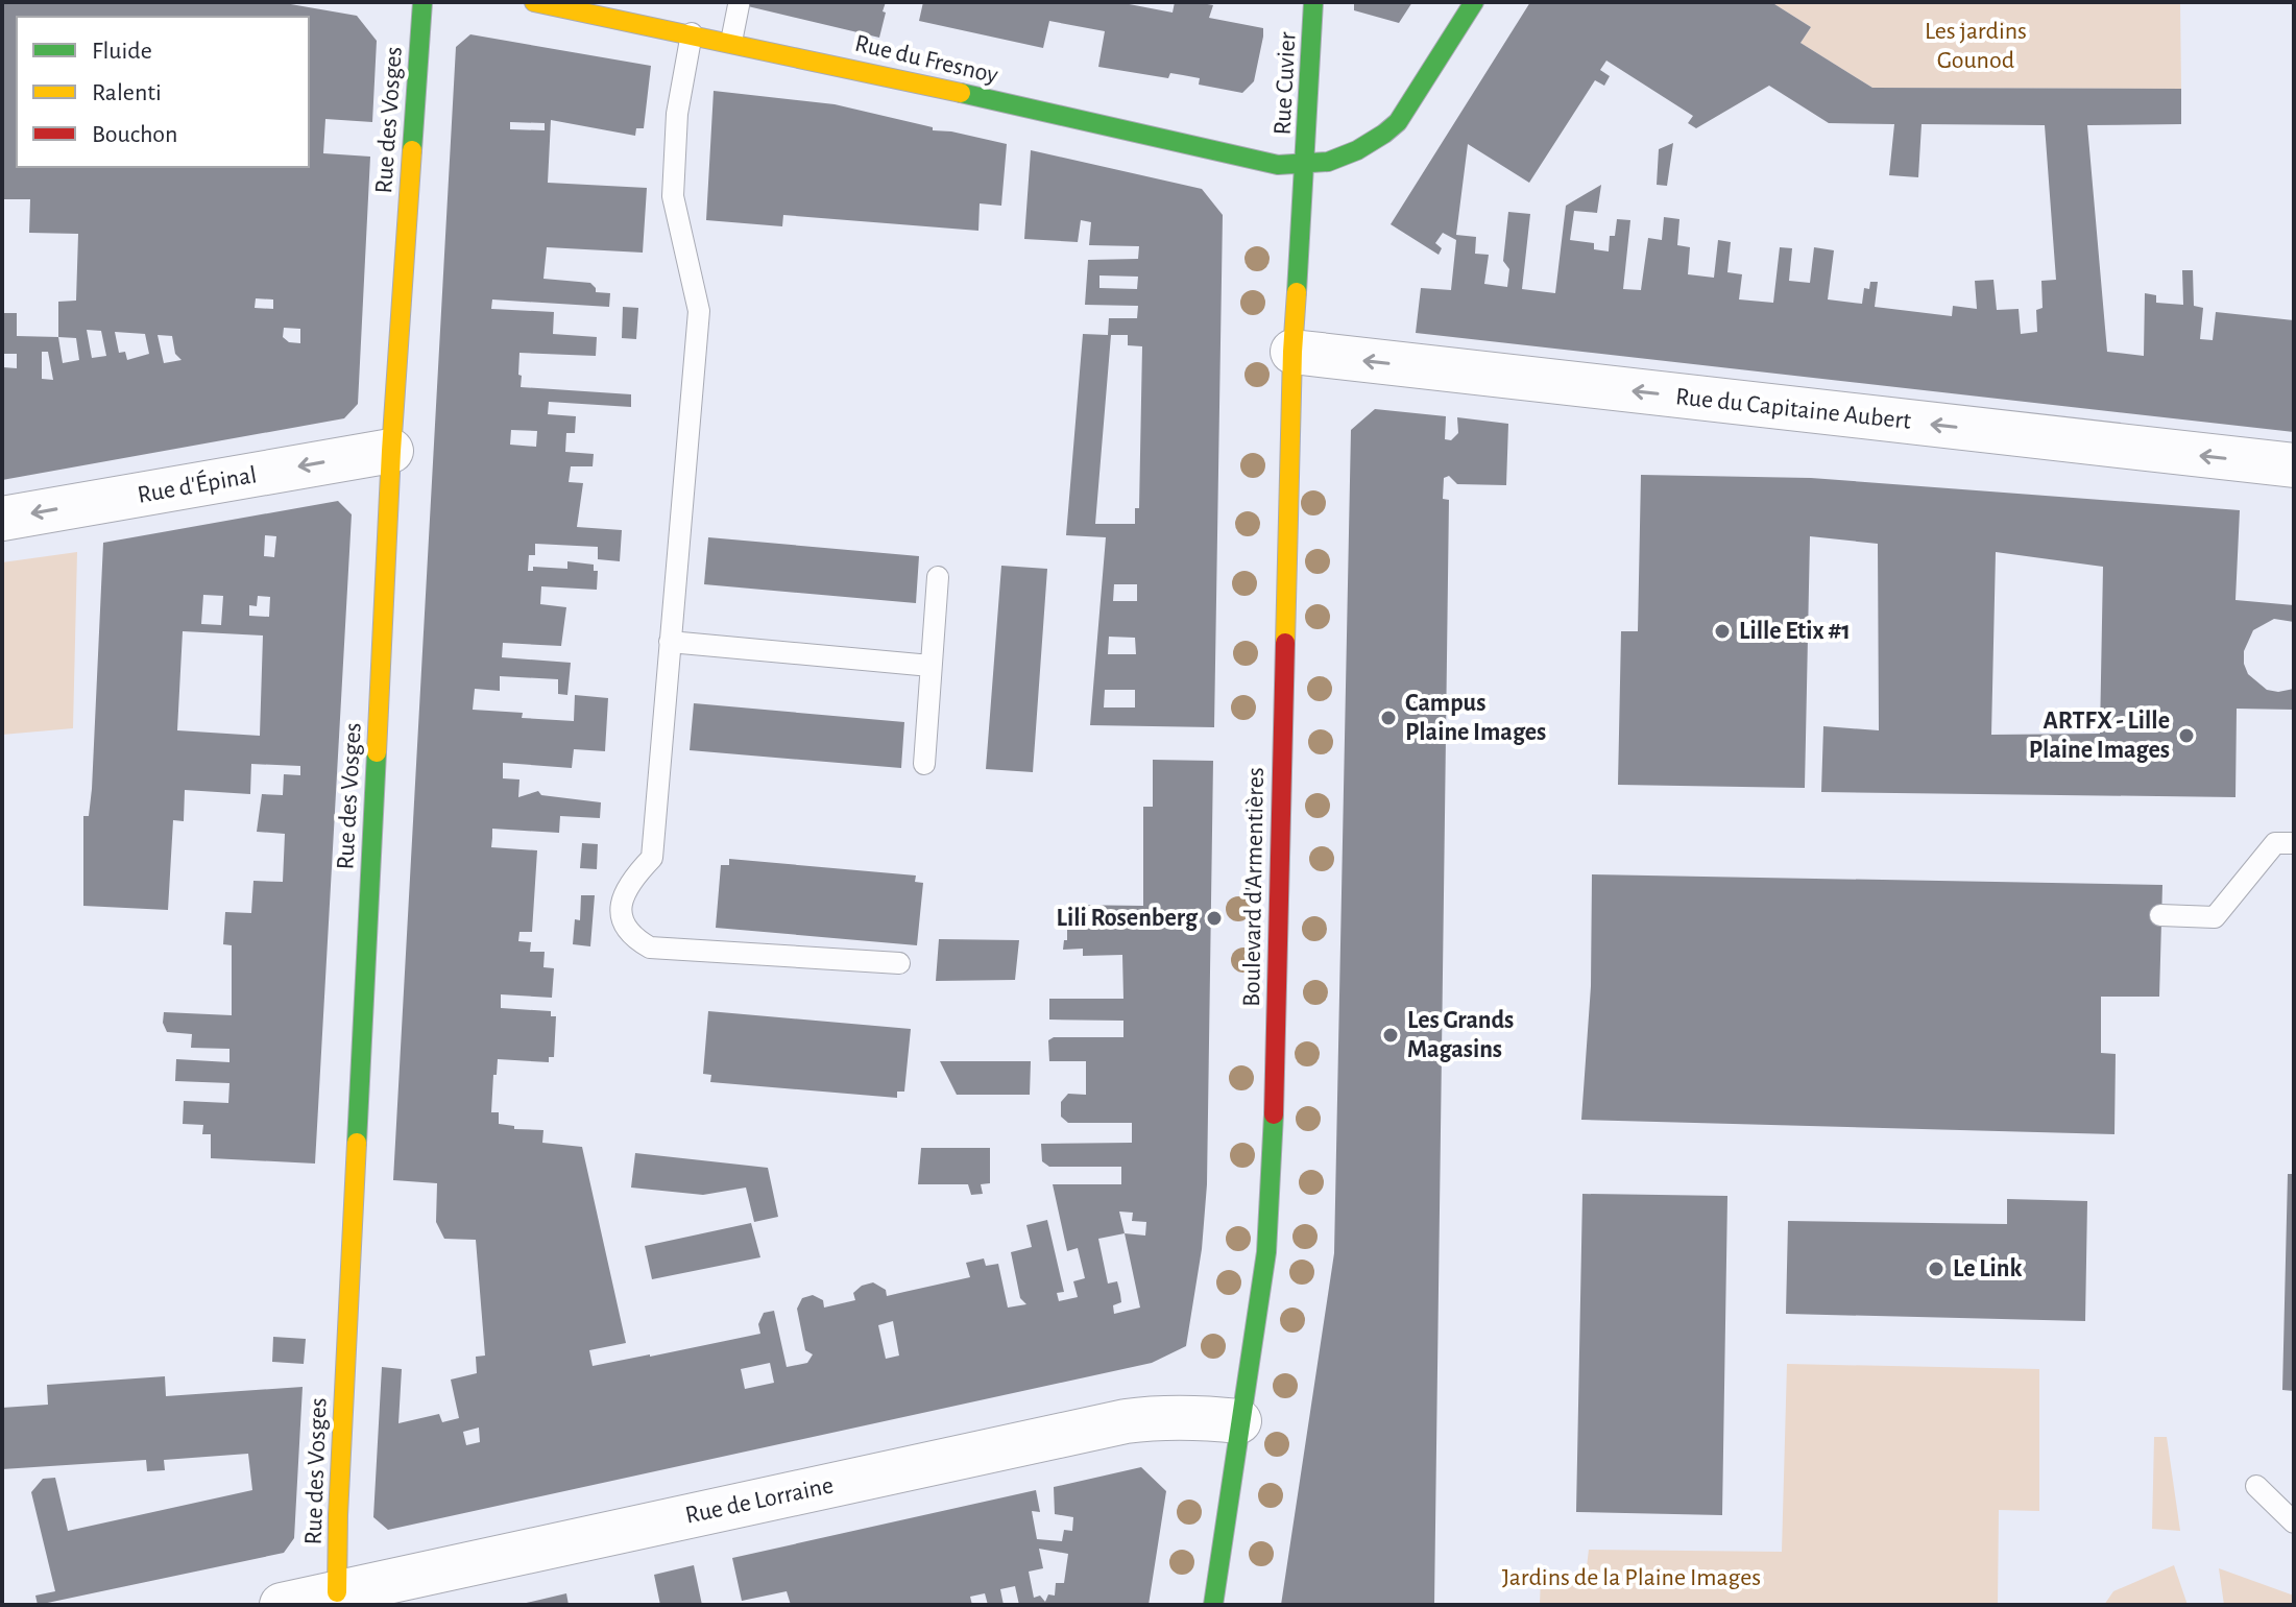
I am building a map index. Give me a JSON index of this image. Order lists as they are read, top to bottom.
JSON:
{
  "streets": {
    "street": [
      "Rue du Fresnoy",
      "Rue Cuvier",
      "Rue des Vosges",
      "Rue du Capitaine Aubert",
      "Rue d'Épinal",
      "Boulevard d'Armentières",
      "Rue de Lorraine"
    ]
  },
  "crossings": [
    ["Rue du Fresnoy", "Rue Cuvier"],
    ["Rue du Fresnoy", "Boulevard d'Armentières"],
    ["Rue Cuvier", "Boulevard d'Armentières"],
    ["Rue des Vosges", "Rue d'Épinal"],
    ["Rue des Vosges", "Rue de Lorraine"],
    ["Rue du Capitaine Aubert", "Boulevard d'Armentières"],
    ["Boulevard d'Armentières", "Rue de Lorraine"]
  ],
  "one_way": ["Rue du Capitaine Aubert", "Rue d'Épinal"],
  "parks": ["Les jardins Gounod", "Jardins de la Plaine Images"],
  "places": [
    "Lille Etix #1",
    "Campus Plaine Images",
    "ARTFX - Lille Plaine Images",
    "Lili Rosenberg",
    "Les Grands Magasins",
    "Le Link"
  ],
  "legend": ["Fluide", "Ralenti", "Bouchon"]
}
